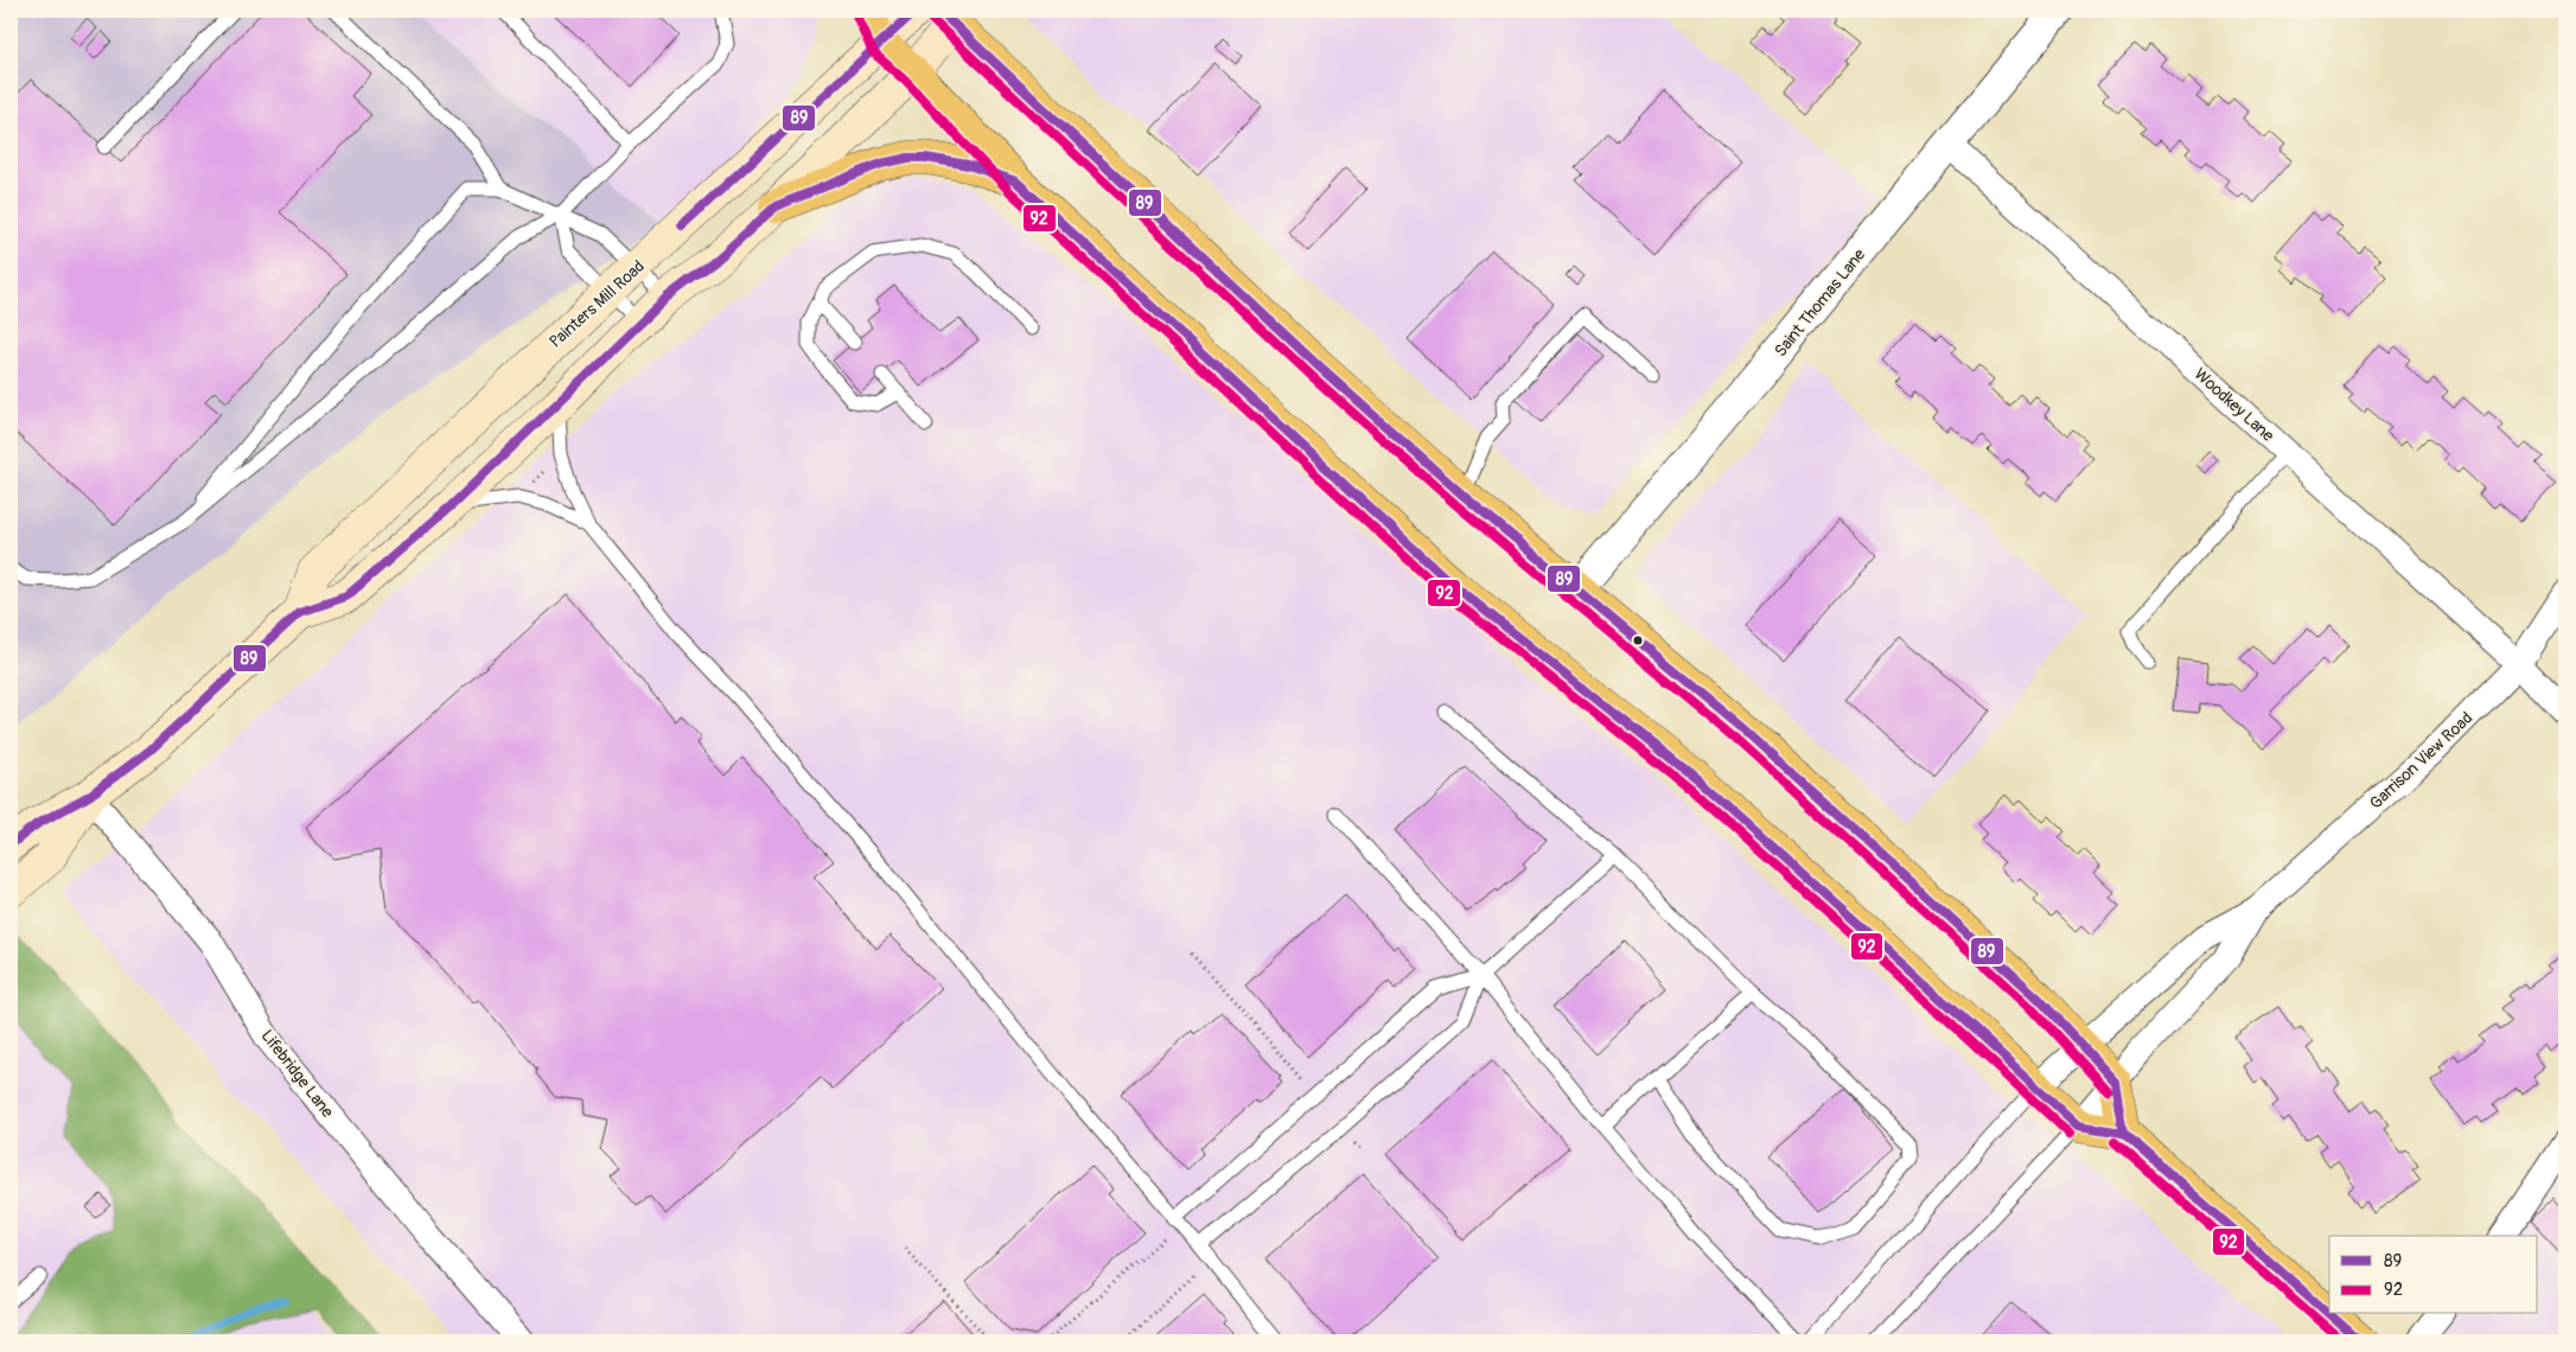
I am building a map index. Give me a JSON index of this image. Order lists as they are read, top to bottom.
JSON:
{
  "streets": {
    "main road": ["Painters Mill Road"],
    "street": [
      "Saint Thomas Lane",
      "Woodkey Lane",
      "Garrison View Road",
      "Lifebridge Lane"
    ]
  },
  "crossings": [
    ["Saint Thomas Lane", "Woodkey Lane"],
    ["Painters Mill Road", "Lifebridge Lane"],
    ["Woodkey Lane", "Garrison View Road"]
  ],
  "lines": ["transit line 89", "transit line 92"],
  "legend": ["89", "92"]
}
